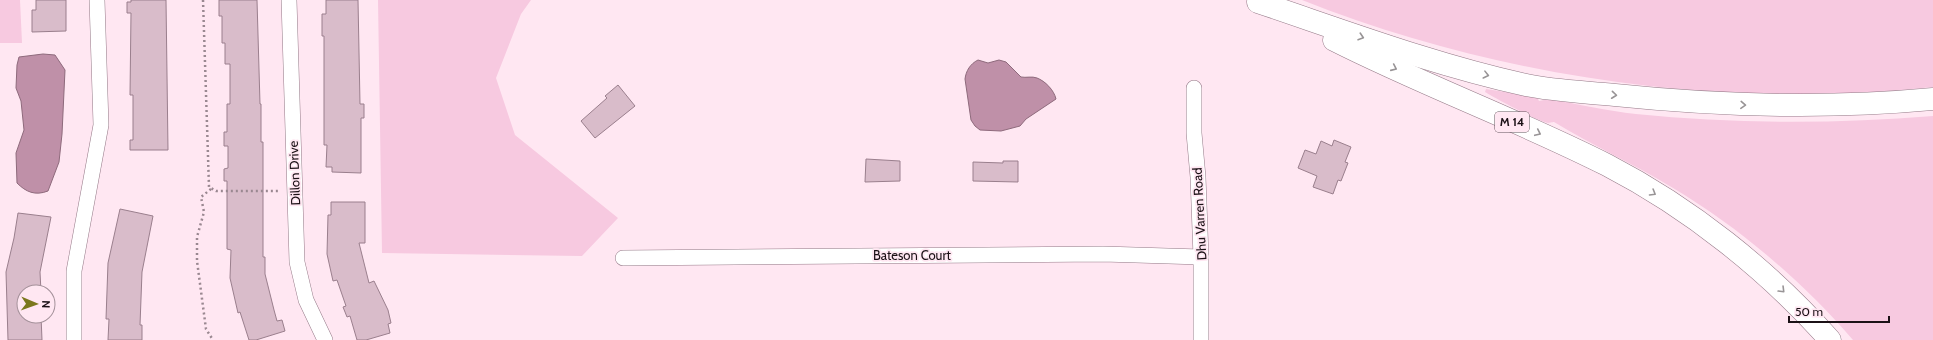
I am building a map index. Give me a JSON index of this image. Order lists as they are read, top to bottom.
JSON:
{
  "streets": {
    "highway": ["M 14"],
    "street": ["Dillon Drive", "Dhu Varren Road", "Bateson Court"]
  },
  "crossings": [
    ["Dhu Varren Road", "Bateson Court"]
  ],
  "scale_bar": "50 m",
  "north": "right"
}
